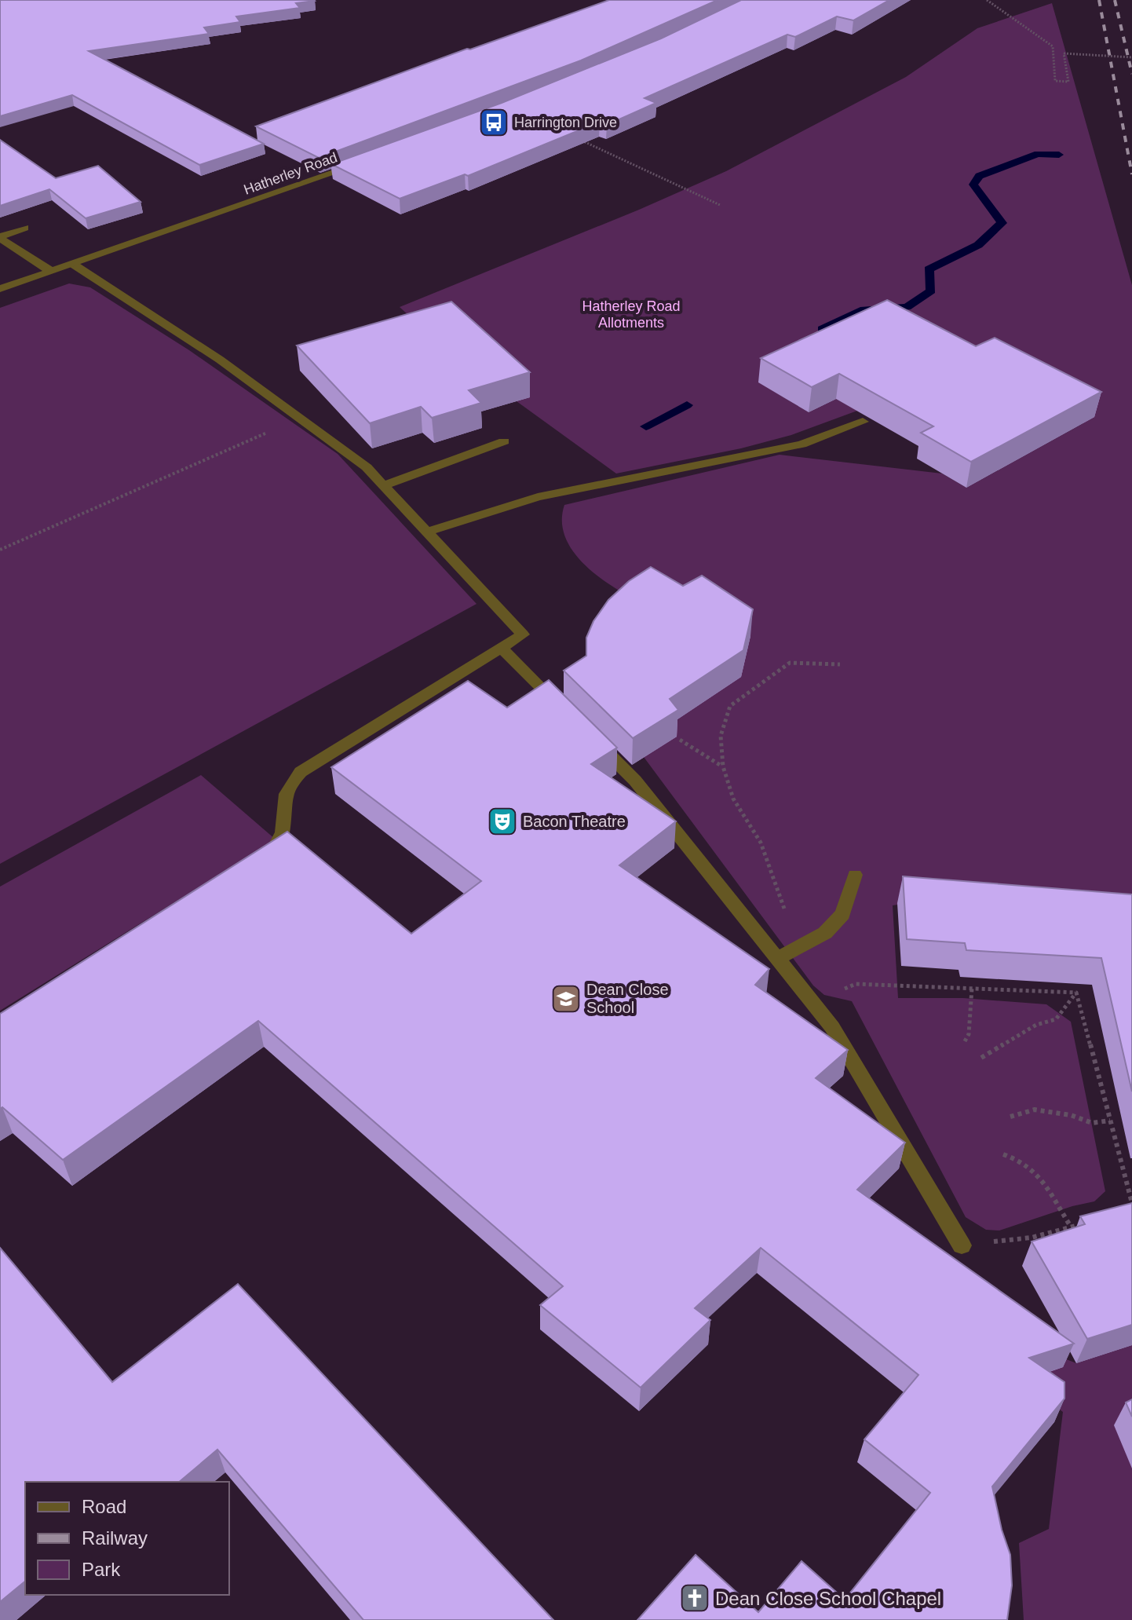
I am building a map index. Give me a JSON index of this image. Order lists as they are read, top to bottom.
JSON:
{
  "streets": {
    "street": ["Hatherley Road"]
  },
  "parks": ["Hatherley Road Allotments"],
  "places": {
    "bus stop": ["Harrington Drive"],
    "theatre": ["Bacon Theatre"],
    "school or university": ["Dean Close School"],
    "church": ["Dean Close School Chapel"]
  },
  "legend": ["Road", "Railway", "Park"]
}
